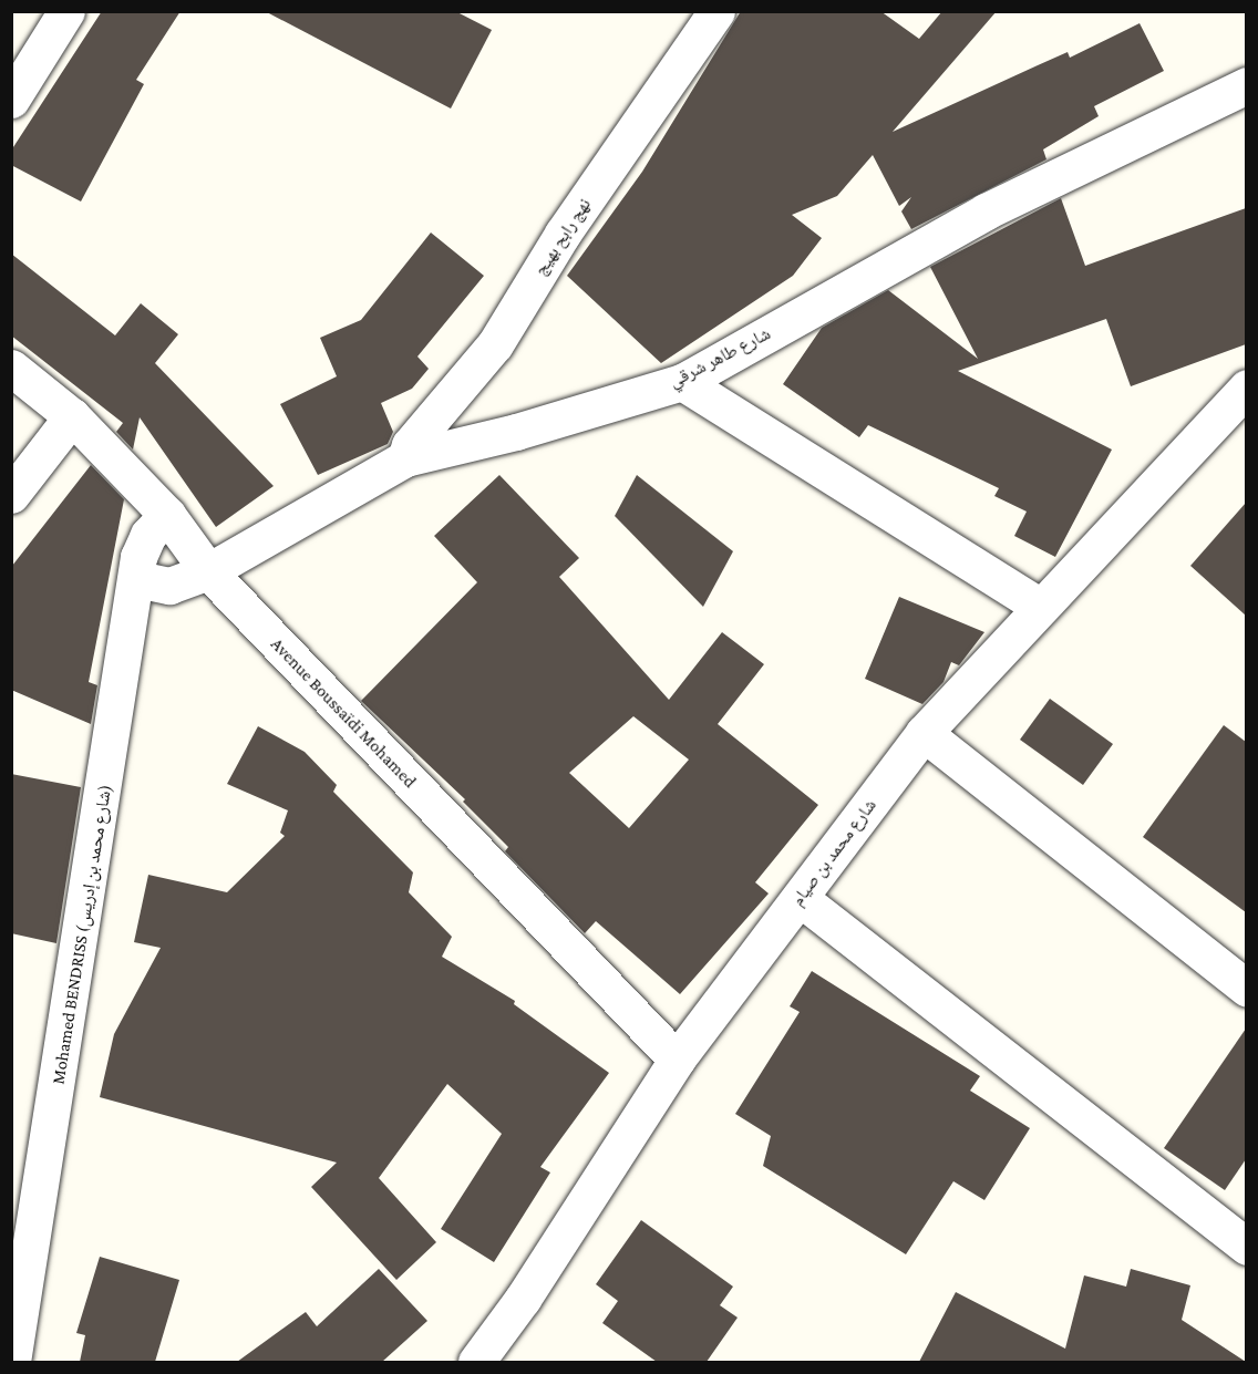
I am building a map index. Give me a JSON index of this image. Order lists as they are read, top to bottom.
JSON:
{
  "streets": {
    "street": [
      "نهج رابح بهيج",
      "شارع طاهر شرقي",
      "Avenue Boussaïdi Mohamed",
      "شارع محمد بن صيام",
      "Mohamed BENDRISS (شارع محمد بن إدريس)"
    ]
  },
  "crossings": [
    ["نهج رابح بهيج", "شارع طاهر شرقي"],
    ["شارع طاهر شرقي", "Avenue Boussaïdi Mohamed"],
    ["شارع طاهر شرقي", "Mohamed BENDRISS (شارع محمد بن إدريس)"],
    ["Avenue Boussaïdi Mohamed", "شارع محمد بن صيام"],
    ["Avenue Boussaïdi Mohamed", "Mohamed BENDRISS (شارع محمد بن إدريس)"]
  ]
}
